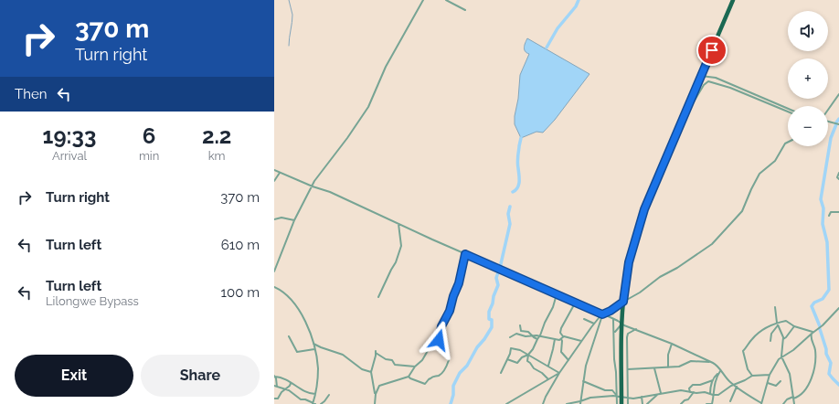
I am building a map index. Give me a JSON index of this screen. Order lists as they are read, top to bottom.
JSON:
{
  "page": {
    "turn": ["370 m", "Turn right"],
    "map_buttons": ["+", "−"],
    "then": "Then",
    "eta": [
      "19:33",
      "Arrival",
      "6",
      "min",
      "2.2",
      "km"
    ],
    "list": [
      {
        "name": "Turn right",
        "value": "370 m"
      },
      {
        "name": "Turn left",
        "value": "610 m"
      },
      {
        "name": "Turn left",
        "note": "Lilongwe Bypass",
        "value": "100 m"
      }
    ],
    "buttons": ["Exit", "Share"]
  }
}
